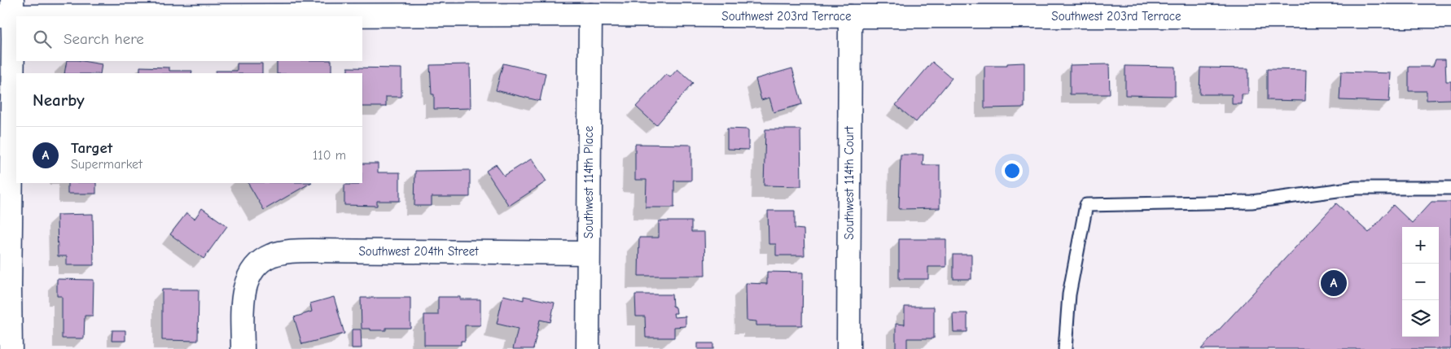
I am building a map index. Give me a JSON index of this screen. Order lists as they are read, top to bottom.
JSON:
{
  "streets": {
    "street": [
      "Southwest 203rd Terrace",
      "Southwest 114th Place",
      "Southwest 114th Court",
      "Southwest 204th Street"
    ]
  },
  "crossings": [
    ["Southwest 203rd Terrace", "Southwest 114th Place"],
    ["Southwest 203rd Terrace", "Southwest 114th Court"],
    ["Southwest 114th Place", "Southwest 204th Street"]
  ],
  "page": {
    "search": "Search here",
    "heading": "Nearby",
    "list": [
      {
        "mark": "A",
        "name": "Target",
        "note": "Supermarket",
        "value": "110 m"
      }
    ],
    "map_buttons": ["+", "−"],
    "pins": "A"
  }
}
